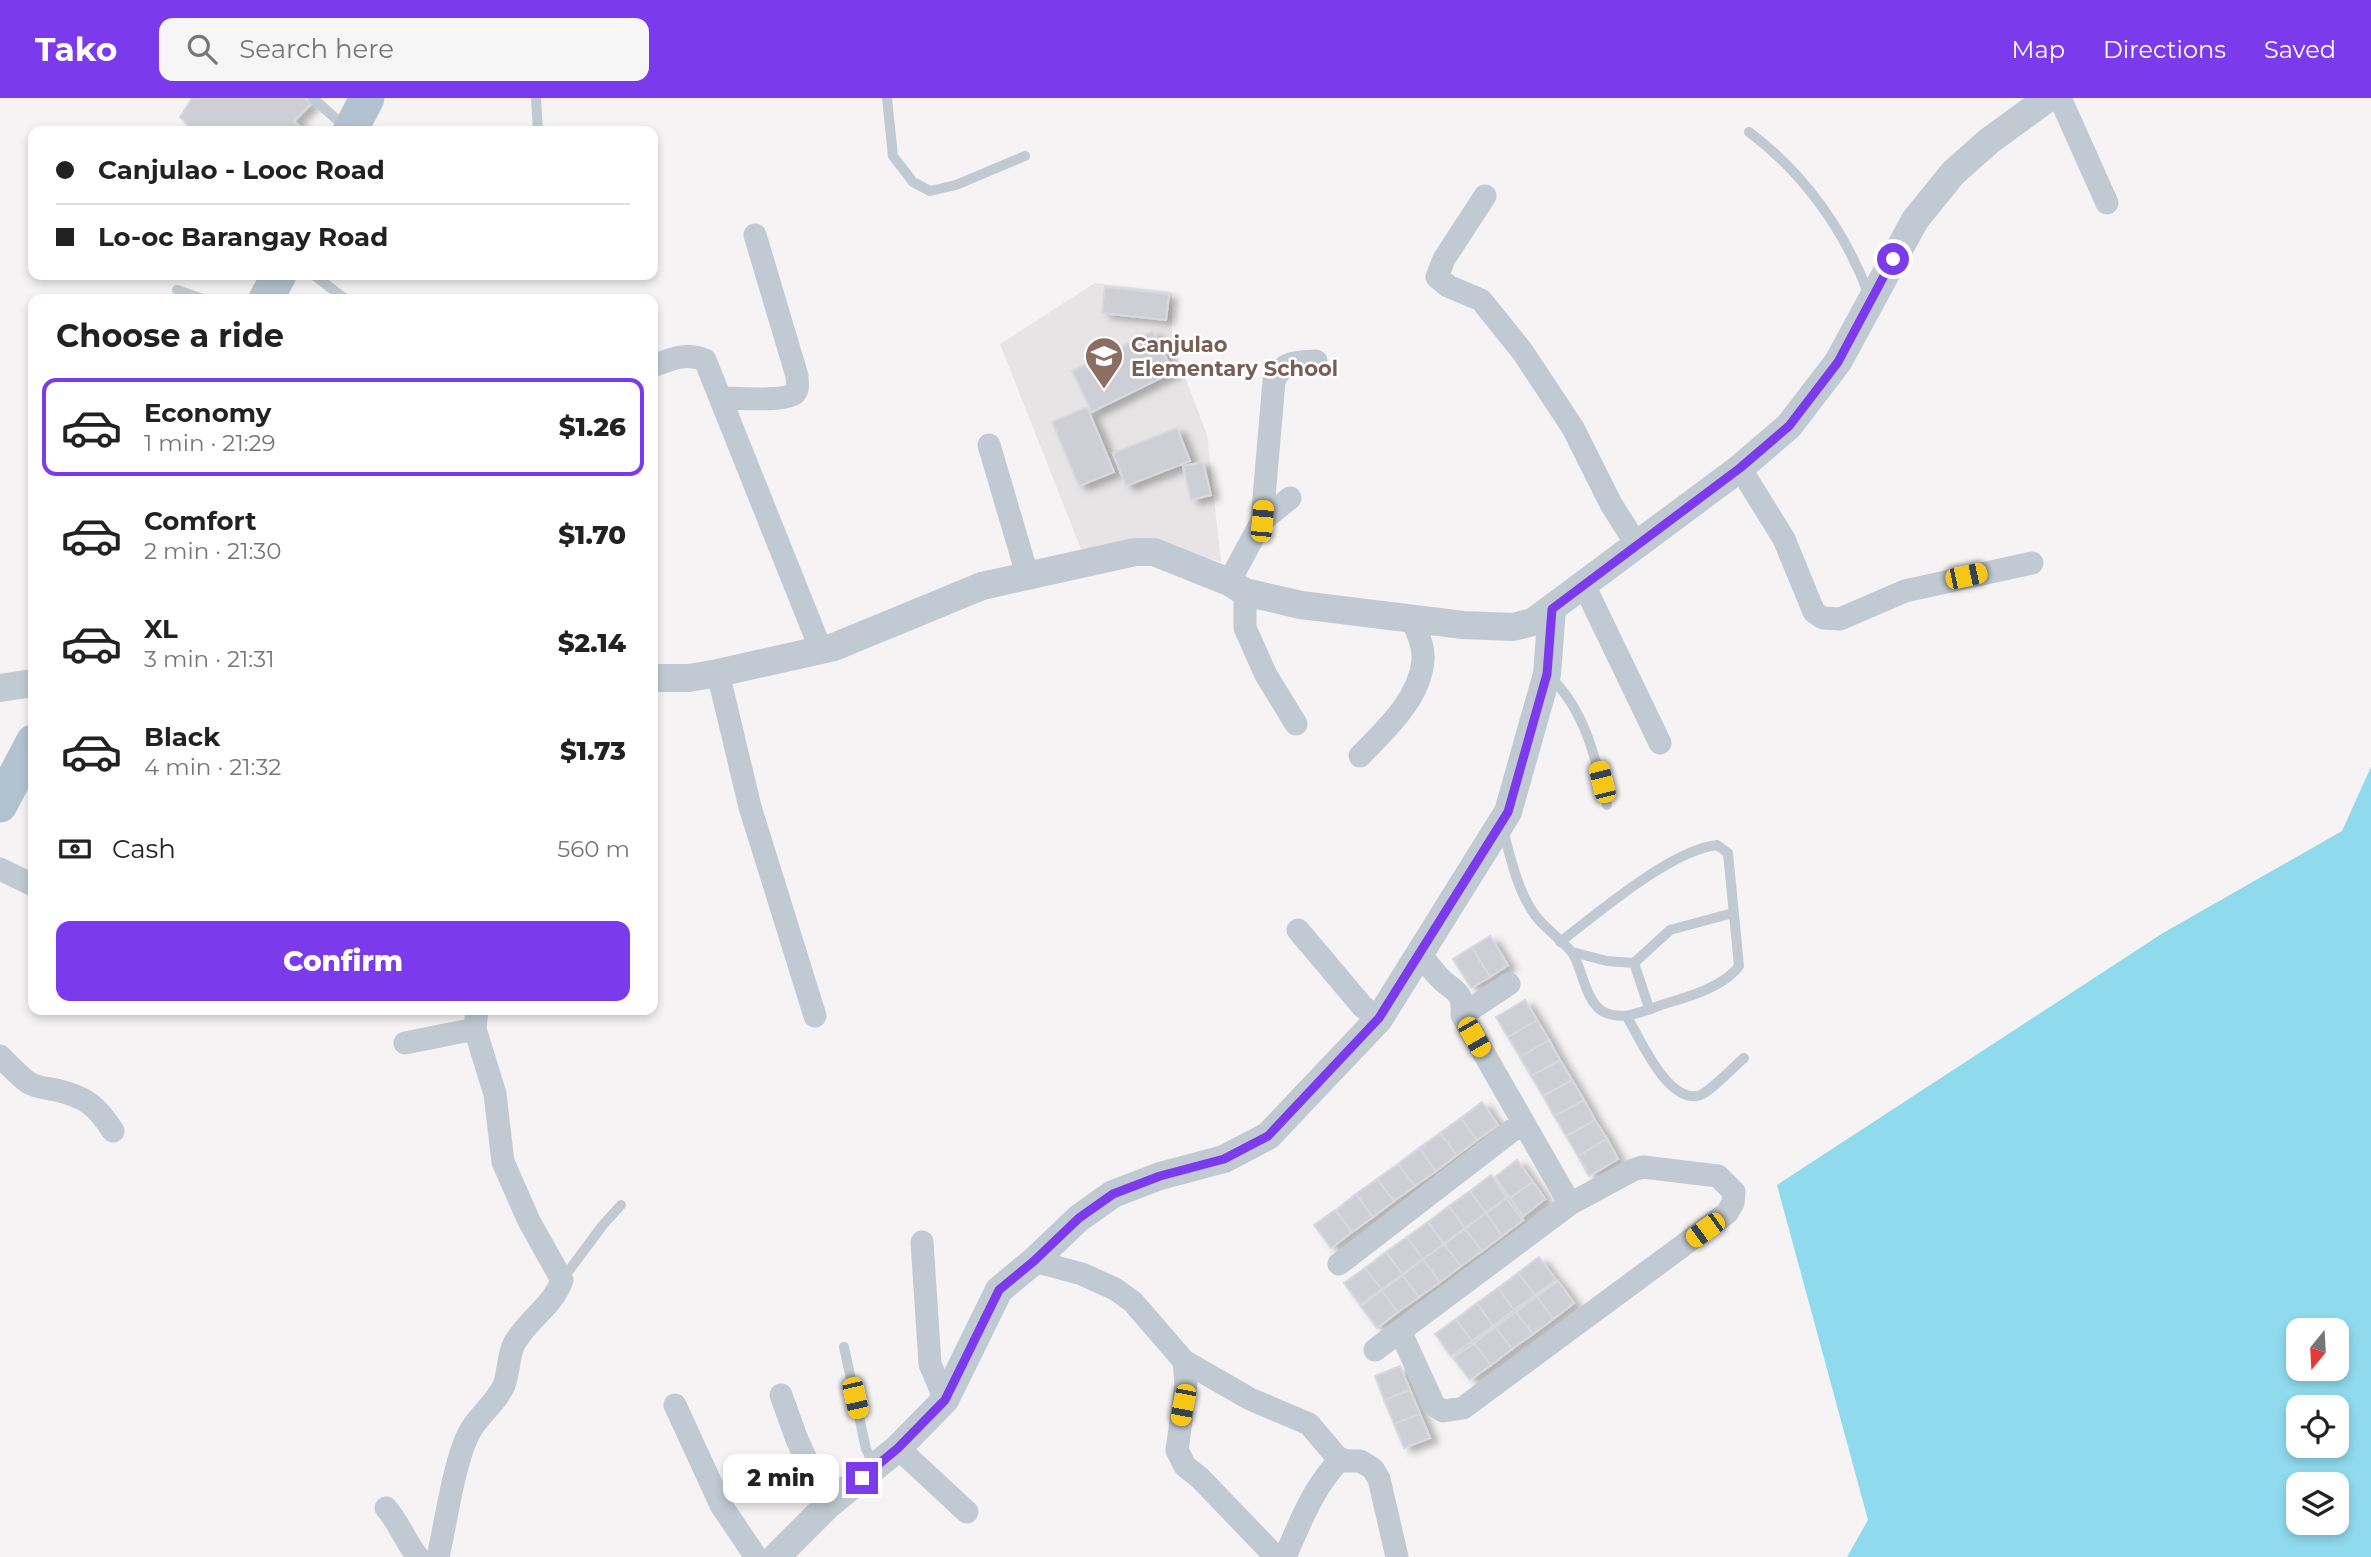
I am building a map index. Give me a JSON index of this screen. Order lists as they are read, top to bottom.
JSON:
{
  "places": {
    "school or university": ["Canjulao Elementary School"]
  },
  "north": "bottom",
  "page": {
    "header": "Tako",
    "search": "Search here",
    "nav": ["Map", "Directions", "Saved"],
    "banner": ["Canjulao - Looc Road", "Lo-oc Barangay Road"],
    "heading": "Choose a ride",
    "list": [
      {
        "name": "Economy",
        "note": "1 min · 21:29",
        "value": "$1.26"
      },
      {
        "name": "Comfort",
        "note": "2 min · 21:30",
        "value": "$1.70"
      },
      {
        "name": "XL",
        "note": "3 min · 21:31",
        "value": "$2.14"
      },
      {
        "name": "Black",
        "note": "4 min · 21:32",
        "value": "$1.73"
      }
    ],
    "pay": ["Cash", "560 m"],
    "buttons": "Confirm",
    "bubble": "2 min"
  }
}
